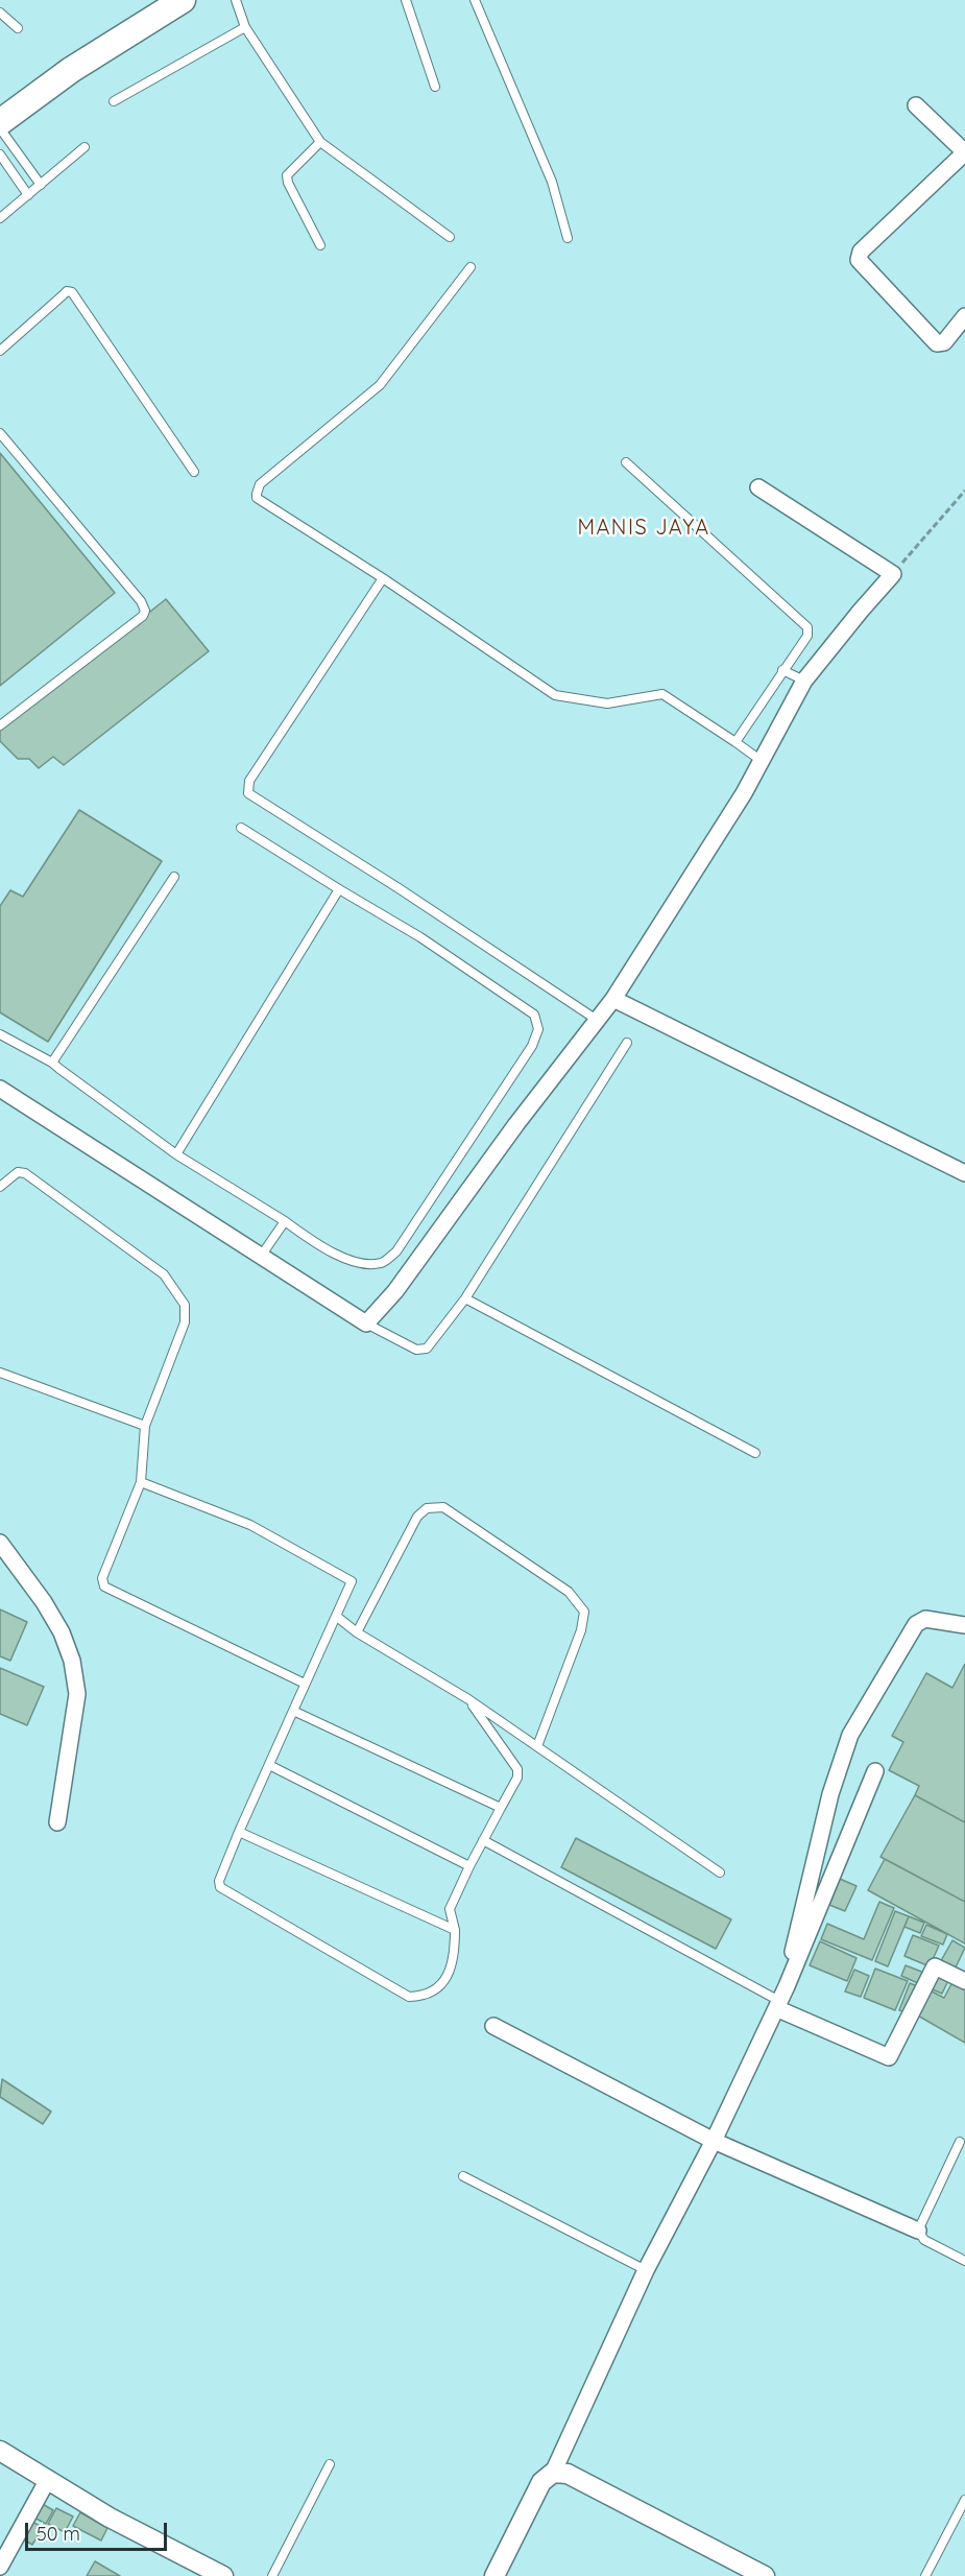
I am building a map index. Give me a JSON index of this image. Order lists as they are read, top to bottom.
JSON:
{
  "districts": ["MANIS JAYA"],
  "scale_bar": "50 m"
}
